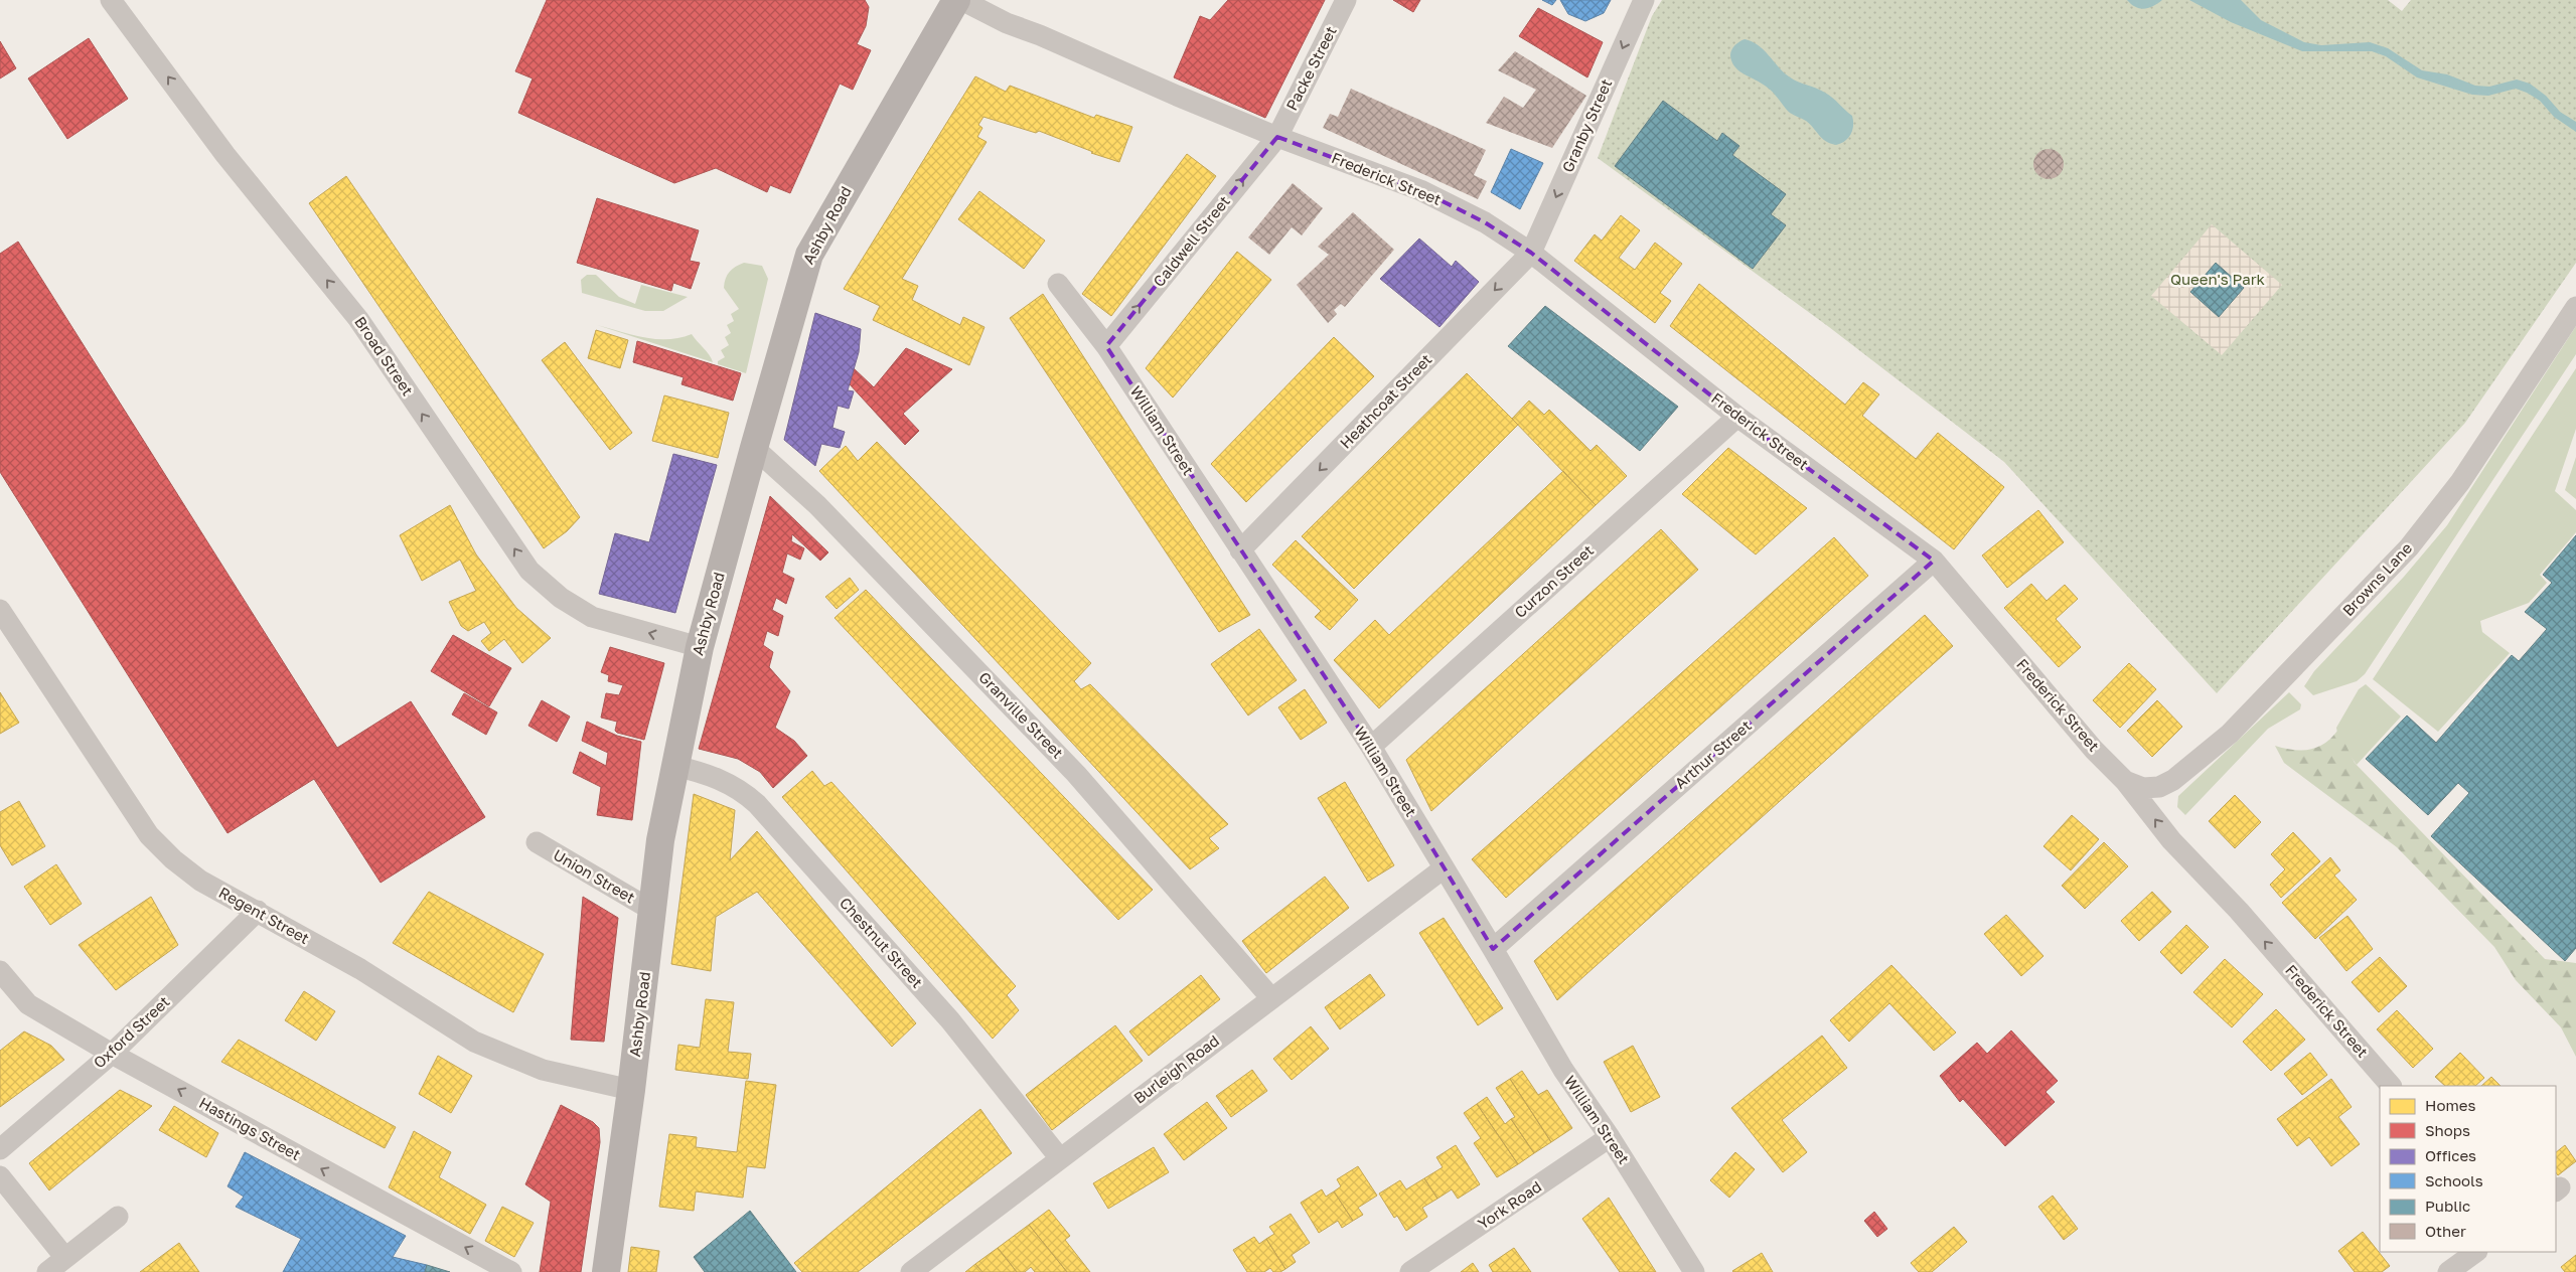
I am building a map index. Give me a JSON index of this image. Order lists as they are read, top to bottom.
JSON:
{
  "streets": {
    "main road": ["Ashby Road"],
    "street": [
      "Packe Street",
      "Granby Street",
      "Frederick Street",
      "Caldwell Street",
      "Broad Street",
      "Heathcoat Street",
      "William Street",
      "Browns Lane",
      "Curzon Street",
      "Granville Street",
      "Arthur Street",
      "Union Street",
      "Regent Street",
      "Chestnut Street",
      "Oxford Street",
      "Burleigh Road",
      "Hastings Street",
      "York Road"
    ]
  },
  "crossings": [
    ["Packe Street", "Frederick Street"],
    ["Packe Street", "Caldwell Street"],
    ["Granby Street", "Frederick Street"],
    ["Granby Street", "Heathcoat Street"],
    ["Frederick Street", "Caldwell Street"],
    ["Frederick Street", "Heathcoat Street"],
    ["Frederick Street", "Browns Lane"],
    ["Frederick Street", "Curzon Street"],
    ["Frederick Street", "Arthur Street"],
    ["Ashby Road", "Broad Street"],
    ["Ashby Road", "Granville Street"],
    ["Ashby Road", "Union Street"],
    ["Ashby Road", "Regent Street"],
    ["Ashby Road", "Chestnut Street"],
    ["Caldwell Street", "William Street"],
    ["Heathcoat Street", "William Street"],
    ["William Street", "Curzon Street"],
    ["William Street", "Arthur Street"],
    ["William Street", "Burleigh Road"],
    ["William Street", "York Road"],
    ["Granville Street", "Burleigh Road"],
    ["Regent Street", "Oxford Street"],
    ["Chestnut Street", "Burleigh Road"],
    ["Oxford Street", "Hastings Street"]
  ],
  "one_way": [
    "Granby Street",
    "Caldwell Street",
    "Broad Street",
    "Heathcoat Street",
    "Hastings Street"
  ],
  "parks": ["Queen's Park"],
  "legend": [
    "Homes",
    "Shops",
    "Offices",
    "Schools",
    "Public",
    "Other"
  ]
}
